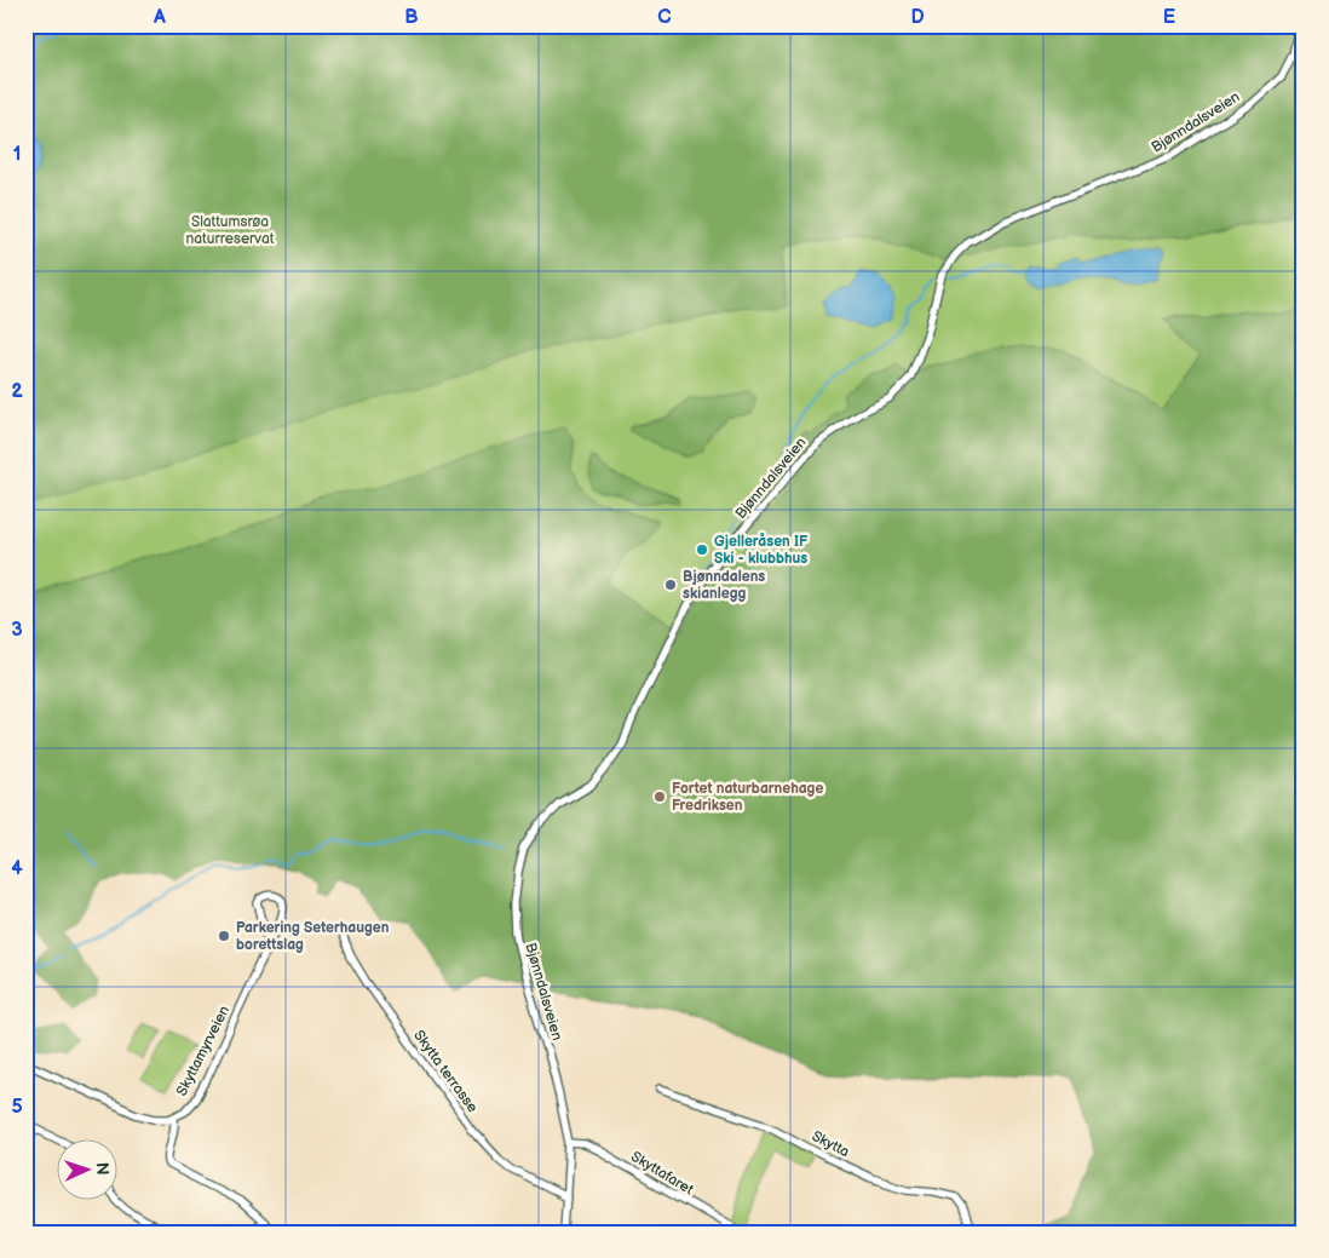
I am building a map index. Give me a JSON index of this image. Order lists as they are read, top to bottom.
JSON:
{
  "streets": {
    "street": [
      "Bjønndalsveien",
      "Skyttamyrveien",
      "Skytta terrasse",
      "Skytta",
      "Skyttafaret"
    ]
  },
  "crossings": [
    ["Bjønndalsveien", "Skytta terrasse"],
    ["Bjønndalsveien", "Skyttafaret"]
  ],
  "parks": ["Slattumsrøa naturreservat"],
  "places": [
    "Gjelleråsen IF Ski - klubbhus",
    "Bjønndalens skianlegg",
    "Fortet naturbarnehage Fredriksen",
    "Parkering Seterhaugen borettslag"
  ],
  "north": "right",
  "grid": {
    "columns": [
      "A",
      "B",
      "C",
      "D",
      "E"
    ],
    "rows": [
      "1",
      "2",
      "3",
      "4",
      "5"
    ]
  }
}
